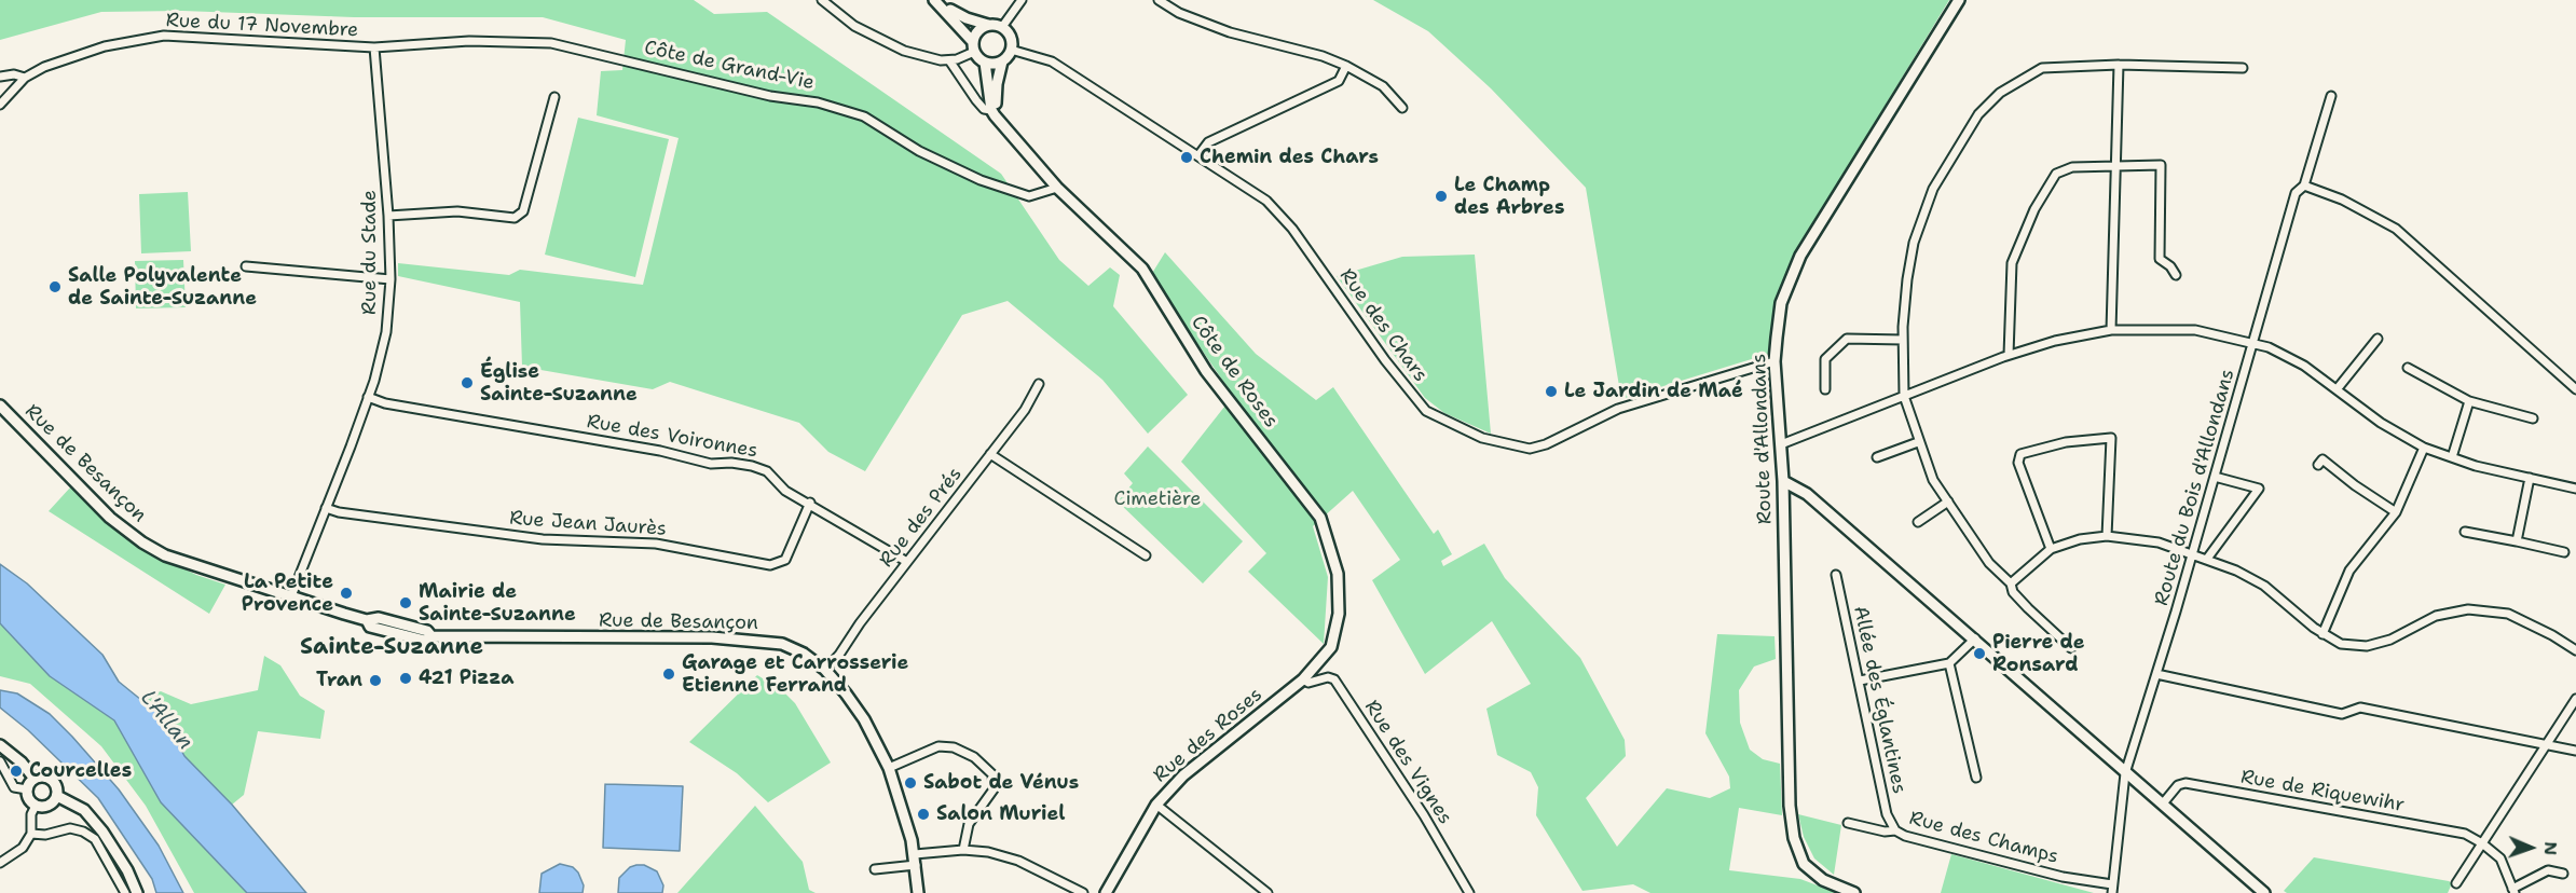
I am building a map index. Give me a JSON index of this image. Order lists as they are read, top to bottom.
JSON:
{
  "streets": {
    "main road": [
      "Côte de Roses",
      "Route d'Allondans",
      "Rue de Besançon",
      "Rue des Roses"
    ],
    "street": [
      "Rue du 17 Novembre",
      "Côte de Grand-Vie",
      "Rue du Stade",
      "Rue des Chars",
      "Rue des Voironnes",
      "Route du Bois d'Allondans",
      "Rue des Prés",
      "Rue Jean Jaurès",
      "Allée des Églantines",
      "Rue des Vignes",
      "Rue de Riquewihr",
      "Rue des Champs"
    ]
  },
  "crossings": [
    ["Rue du 17 Novembre", "Côte de Grand-Vie"],
    ["Rue du 17 Novembre", "Rue du Stade"],
    ["Côte de Grand-Vie", "Rue du Stade"],
    ["Côte de Grand-Vie", "Côte de Roses"],
    ["Rue du Stade", "Rue des Voironnes"],
    ["Rue du Stade", "Rue de Besançon"],
    ["Rue du Stade", "Rue Jean Jaurès"],
    ["Rue des Chars", "Route d'Allondans"],
    ["Côte de Roses", "Rue des Roses"],
    ["Côte de Roses", "Rue des Vignes"],
    ["Rue des Voironnes", "Rue des Prés"],
    ["Rue des Voironnes", "Rue Jean Jaurès"],
    ["Rue de Besançon", "Rue des Prés"],
    ["Route du Bois d'Allondans", "Rue des Champs"],
    ["Allée des Églantines", "Rue des Champs"],
    ["Rue des Roses", "Rue des Vignes"]
  ],
  "districts": ["Sainte-Suzanne"],
  "water": ["L'Allan"],
  "parks": ["Cimetière"],
  "places": [
    "Chemin des Chars",
    "Le Champ des Arbres",
    "Salle Polyvalente de Sainte-Suzanne",
    "Église Sainte-Suzanne",
    "Le Jardin de Maé",
    "La Petite Provence",
    "Mairie de Sainte-Suzanne",
    "Pierre de Ronsard",
    "Garage et Carrosserie Etienne Ferrand",
    "421 Pizza",
    "Tran",
    "Courcelles",
    "Sabot de Vénus",
    "Salon Muriel"
  ],
  "north": "right"
}
